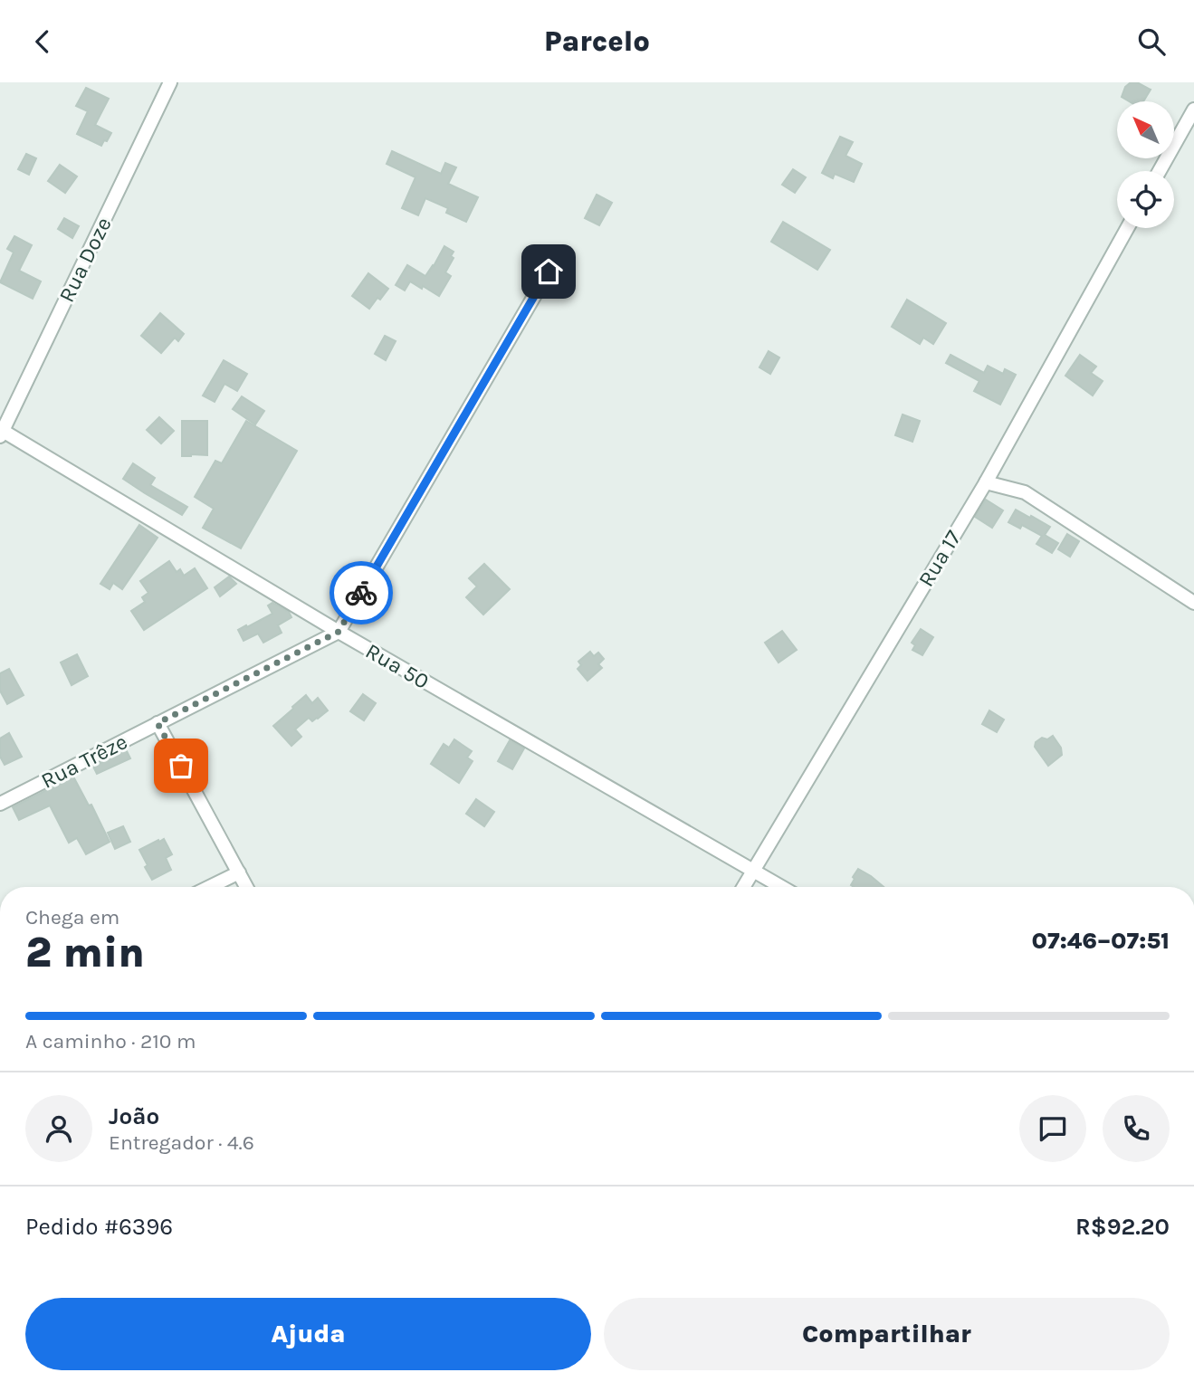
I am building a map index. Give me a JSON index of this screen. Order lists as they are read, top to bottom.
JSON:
{
  "streets": {
    "street": [
      "Rua Doze",
      "Rua 17",
      "Rua 50",
      "Rua Trêze"
    ]
  },
  "crossings": [
    ["Rua Doze", "Rua 50"],
    ["Rua 17", "Rua 50"],
    ["Rua 50", "Rua Trêze"]
  ],
  "north": "top left",
  "page": {
    "header": "Parcelo",
    "heading": ["2 min", "Chega em", "07:46–07:51"],
    "panel": [
      "João",
      "Entregador · 4.6",
      "Pedido #6396",
      "R$92.20"
    ],
    "bar": "A caminho · 210 m",
    "buttons": ["Ajuda", "Compartilhar"]
  }
}
